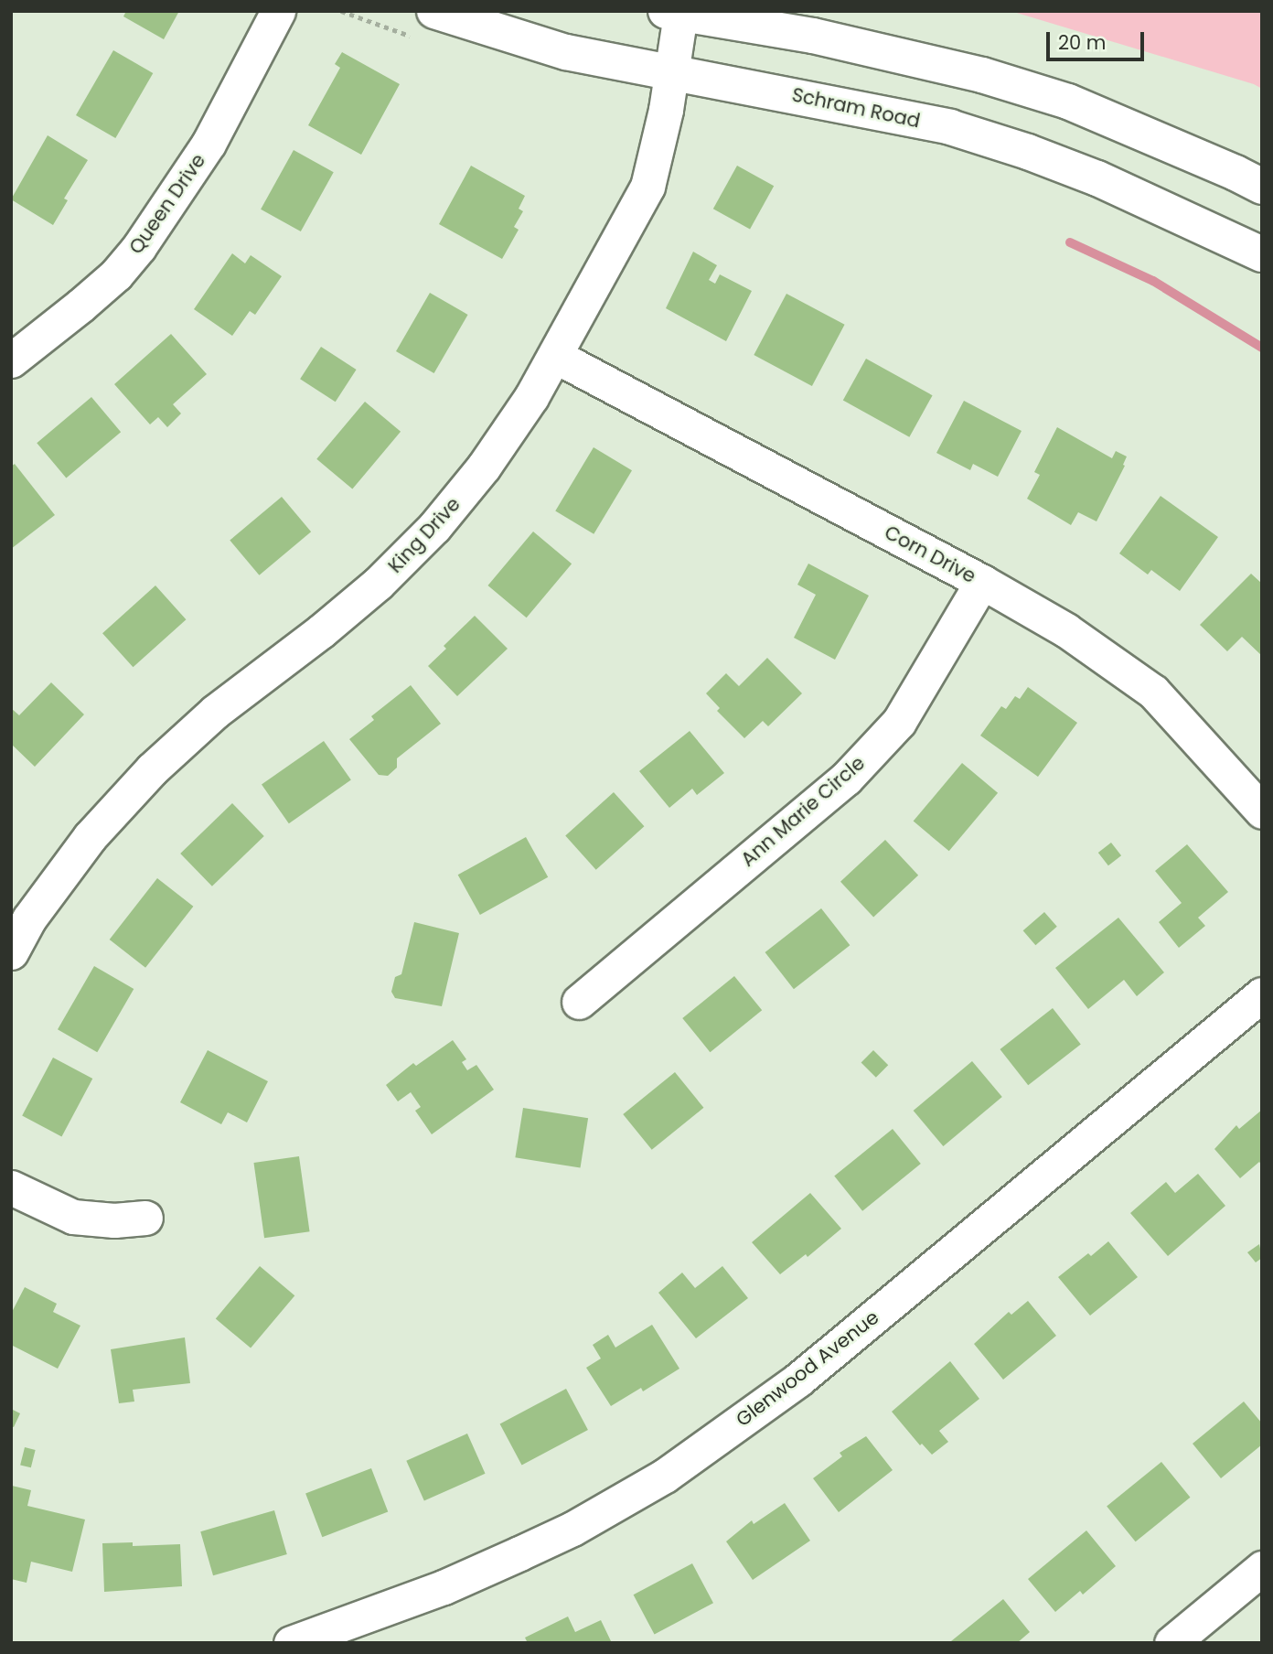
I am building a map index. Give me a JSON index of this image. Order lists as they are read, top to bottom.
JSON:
{
  "streets": {
    "main road": ["Schram Road"],
    "street": [
      "Queen Drive",
      "King Drive",
      "Corn Drive",
      "Ann Marie Circle",
      "Glenwood Avenue"
    ]
  },
  "crossings": [
    ["Schram Road", "King Drive"],
    ["King Drive", "Corn Drive"],
    ["Corn Drive", "Ann Marie Circle"]
  ],
  "scale_bar": "20 m"
}
